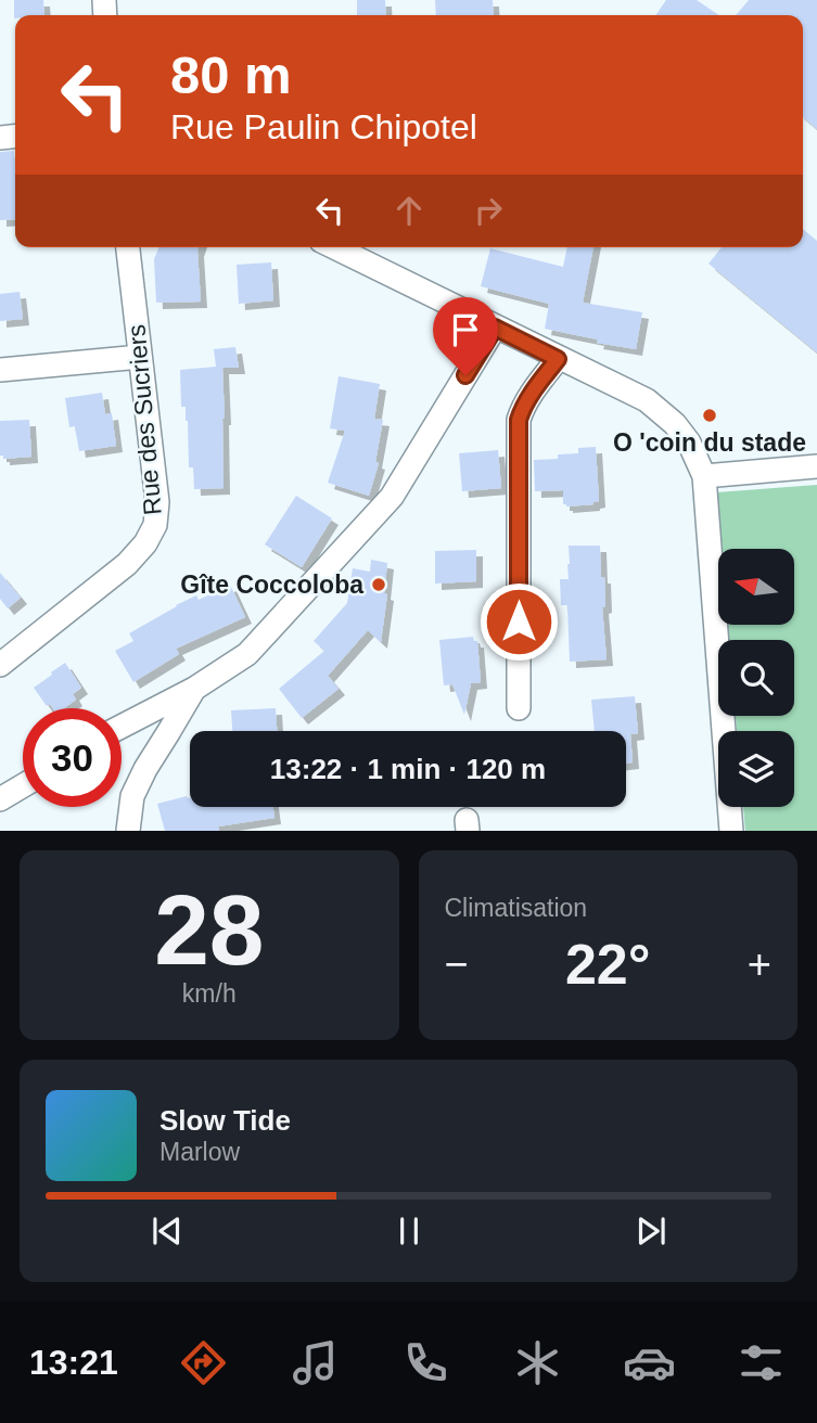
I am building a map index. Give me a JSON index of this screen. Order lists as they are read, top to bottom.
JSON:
{
  "streets": {
    "street": ["Rue des Sucriers"]
  },
  "places": ["O 'coin du stade", "Gîte Coccoloba"],
  "north": "left",
  "page": {
    "turn": ["80 m", "Rue Paulin Chipotel"],
    "limit": "30",
    "trip": "13:22 · 1 min · 120 m",
    "tile": [
      ["28", "km/h"],
      "Climatisation"
    ],
    "heat": ["−", "22°", "+"],
    "song": ["Slow Tide", "Marlow"],
    "tabs": "13:21"
  }
}
